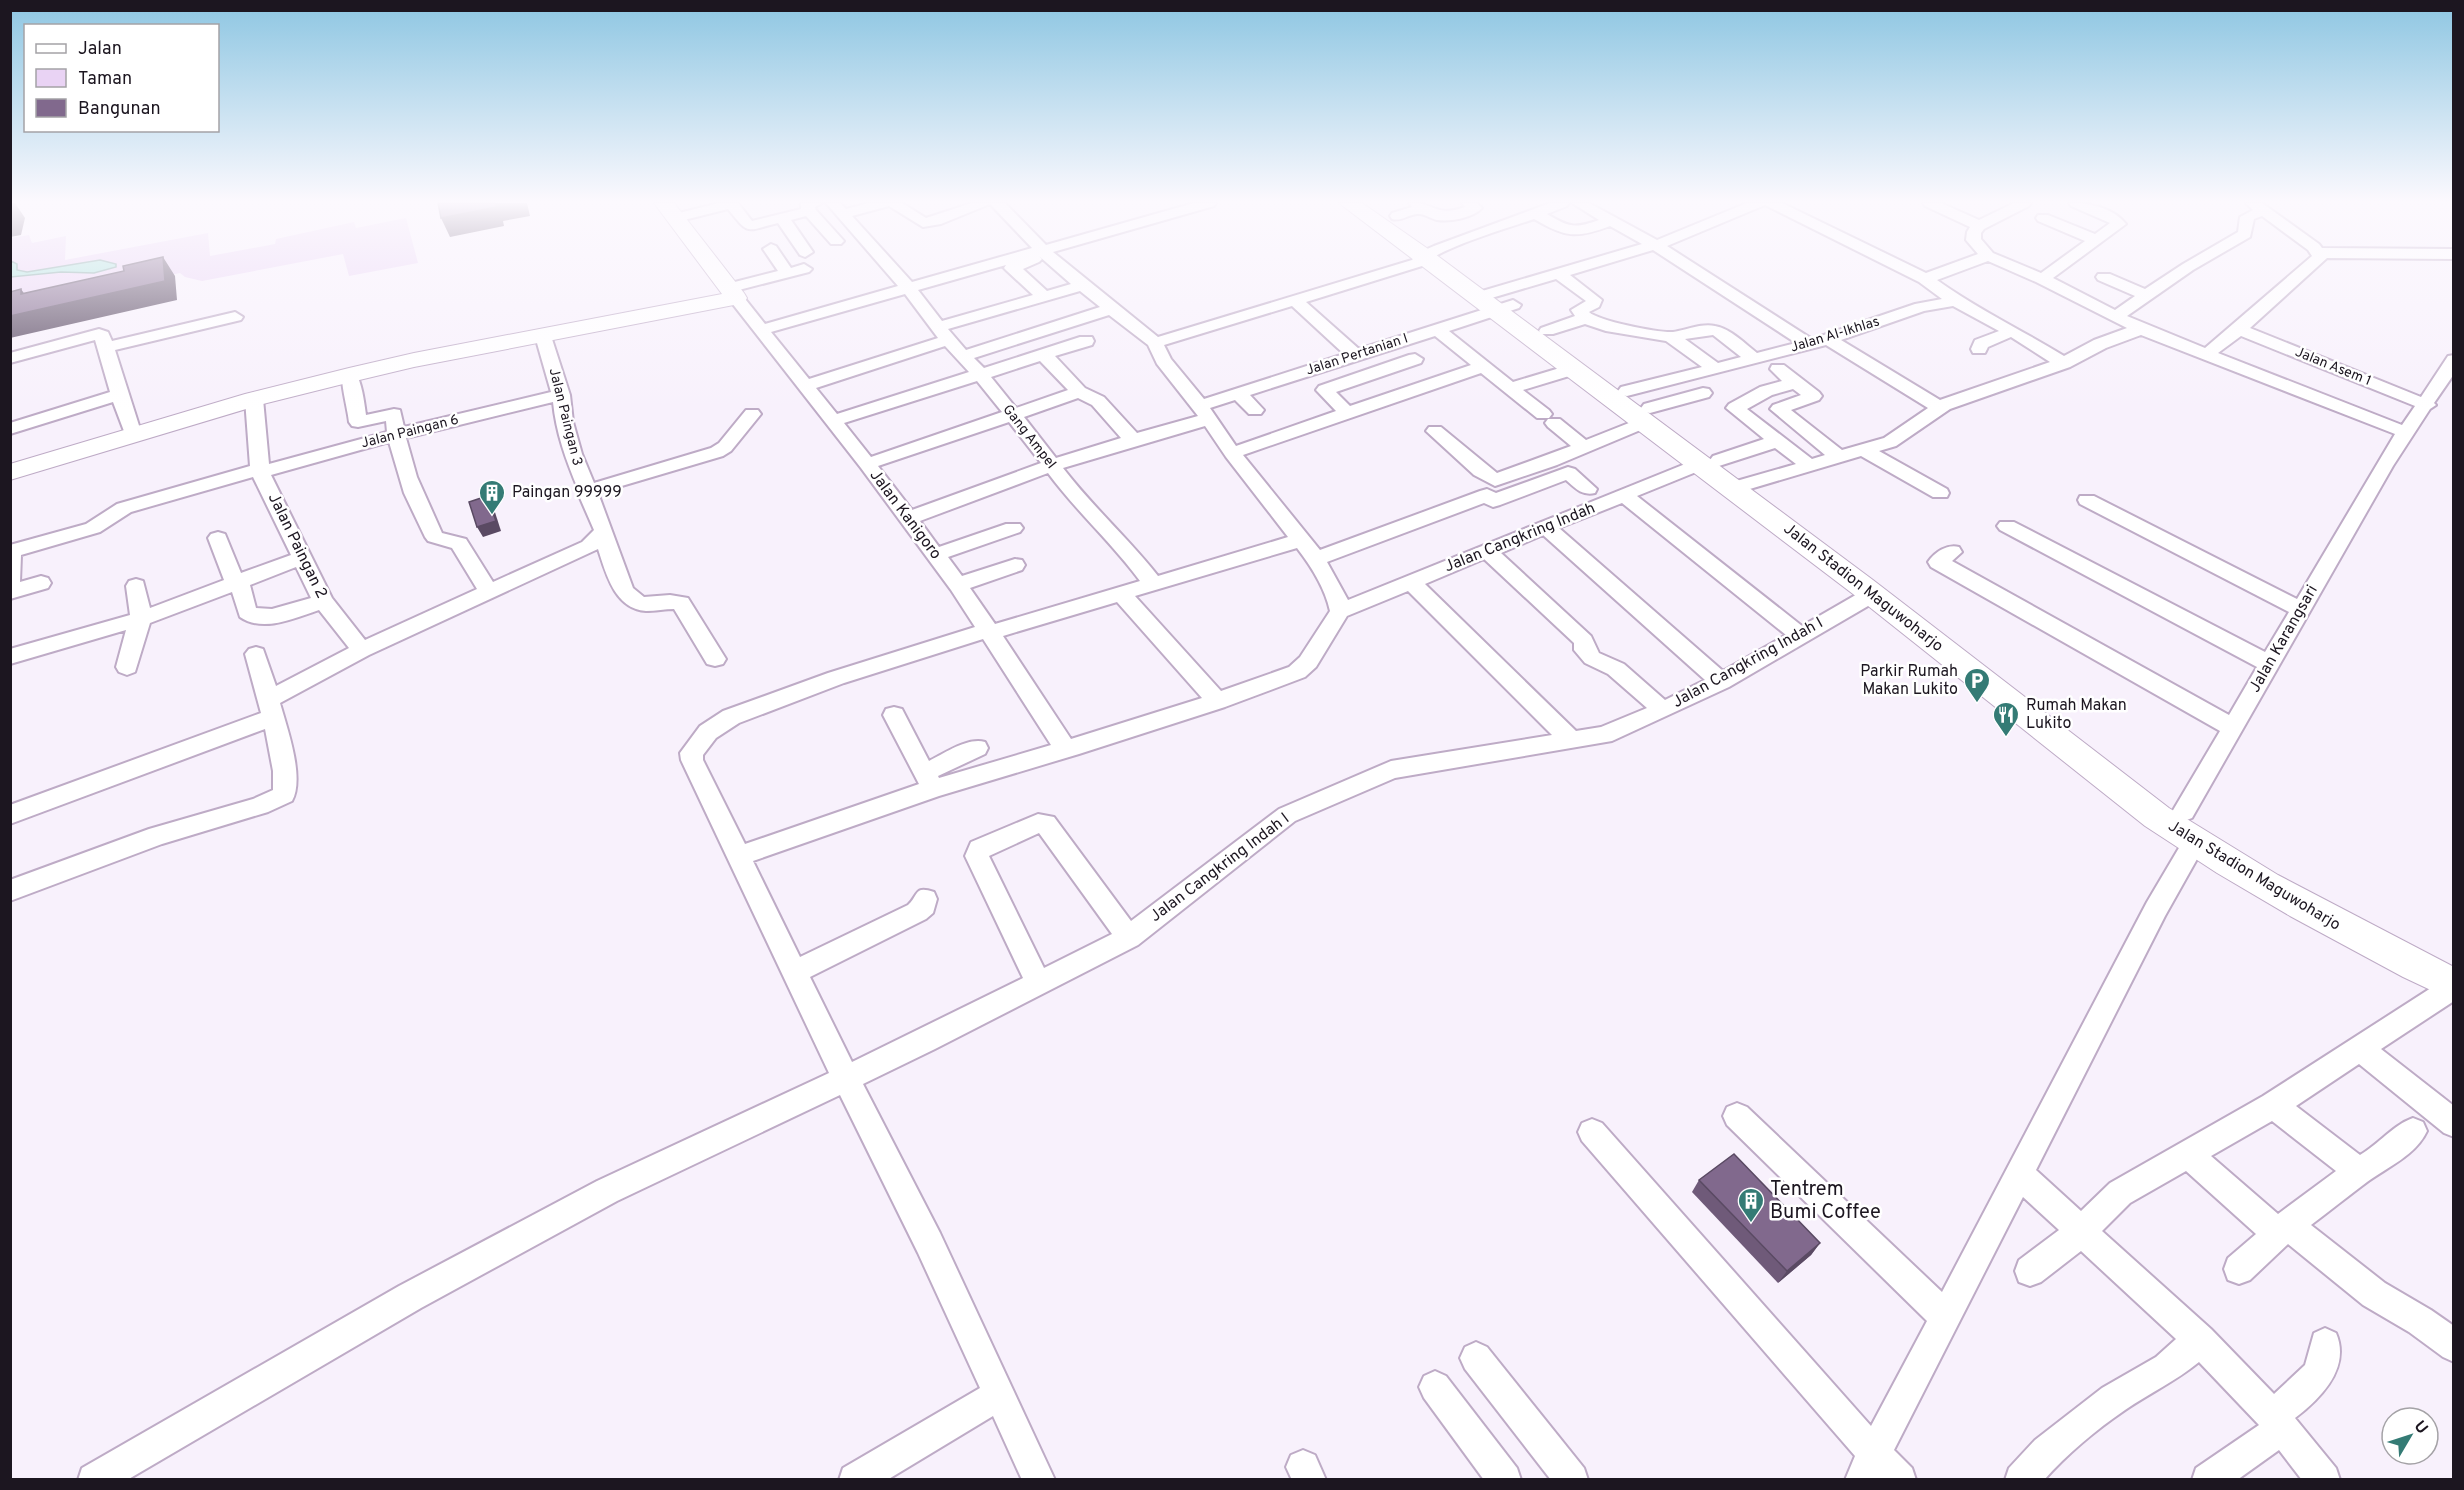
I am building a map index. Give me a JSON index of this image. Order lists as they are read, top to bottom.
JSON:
{
  "streets": {
    "main road": ["Jalan Stadion Maguwoharjo"],
    "street": [
      "Jalan Al-Ikhlas",
      "Jalan Pertanian I",
      "Jalan Asem 1",
      "Jalan Paingan 3",
      "Jalan Paingan 6",
      "Gang Ampel",
      "Jalan Kanigoro",
      "Jalan Cangkring Indah",
      "Jalan Paingan 2",
      "Jalan Karangsari",
      "Jalan Cangkring Indah I"
    ]
  },
  "crossings": [
    ["Jalan Al-Ikhlas", "Jalan Stadion Maguwoharjo"],
    ["Jalan Pertanian I", "Gang Ampel"],
    ["Jalan Pertanian I", "Jalan Kanigoro"],
    ["Jalan Pertanian I", "Jalan Stadion Maguwoharjo"],
    ["Jalan Asem 1", "Jalan Karangsari"],
    ["Jalan Paingan 3", "Jalan Paingan 6"],
    ["Jalan Paingan 6", "Jalan Paingan 2"],
    ["Jalan Cangkring Indah", "Jalan Stadion Maguwoharjo"],
    ["Jalan Stadion Maguwoharjo", "Jalan Karangsari"],
    ["Jalan Stadion Maguwoharjo", "Jalan Cangkring Indah I"]
  ],
  "places": {
    "building": ["Paingan 99999", "Tentrem Bumi Coffee"],
    "parking": ["Parkir Rumah Makan Lukito"],
    "restaurant": ["Rumah Makan Lukito"]
  },
  "legend": ["Jalan", "Taman", "Bangunan"],
  "north": "top right"
}
